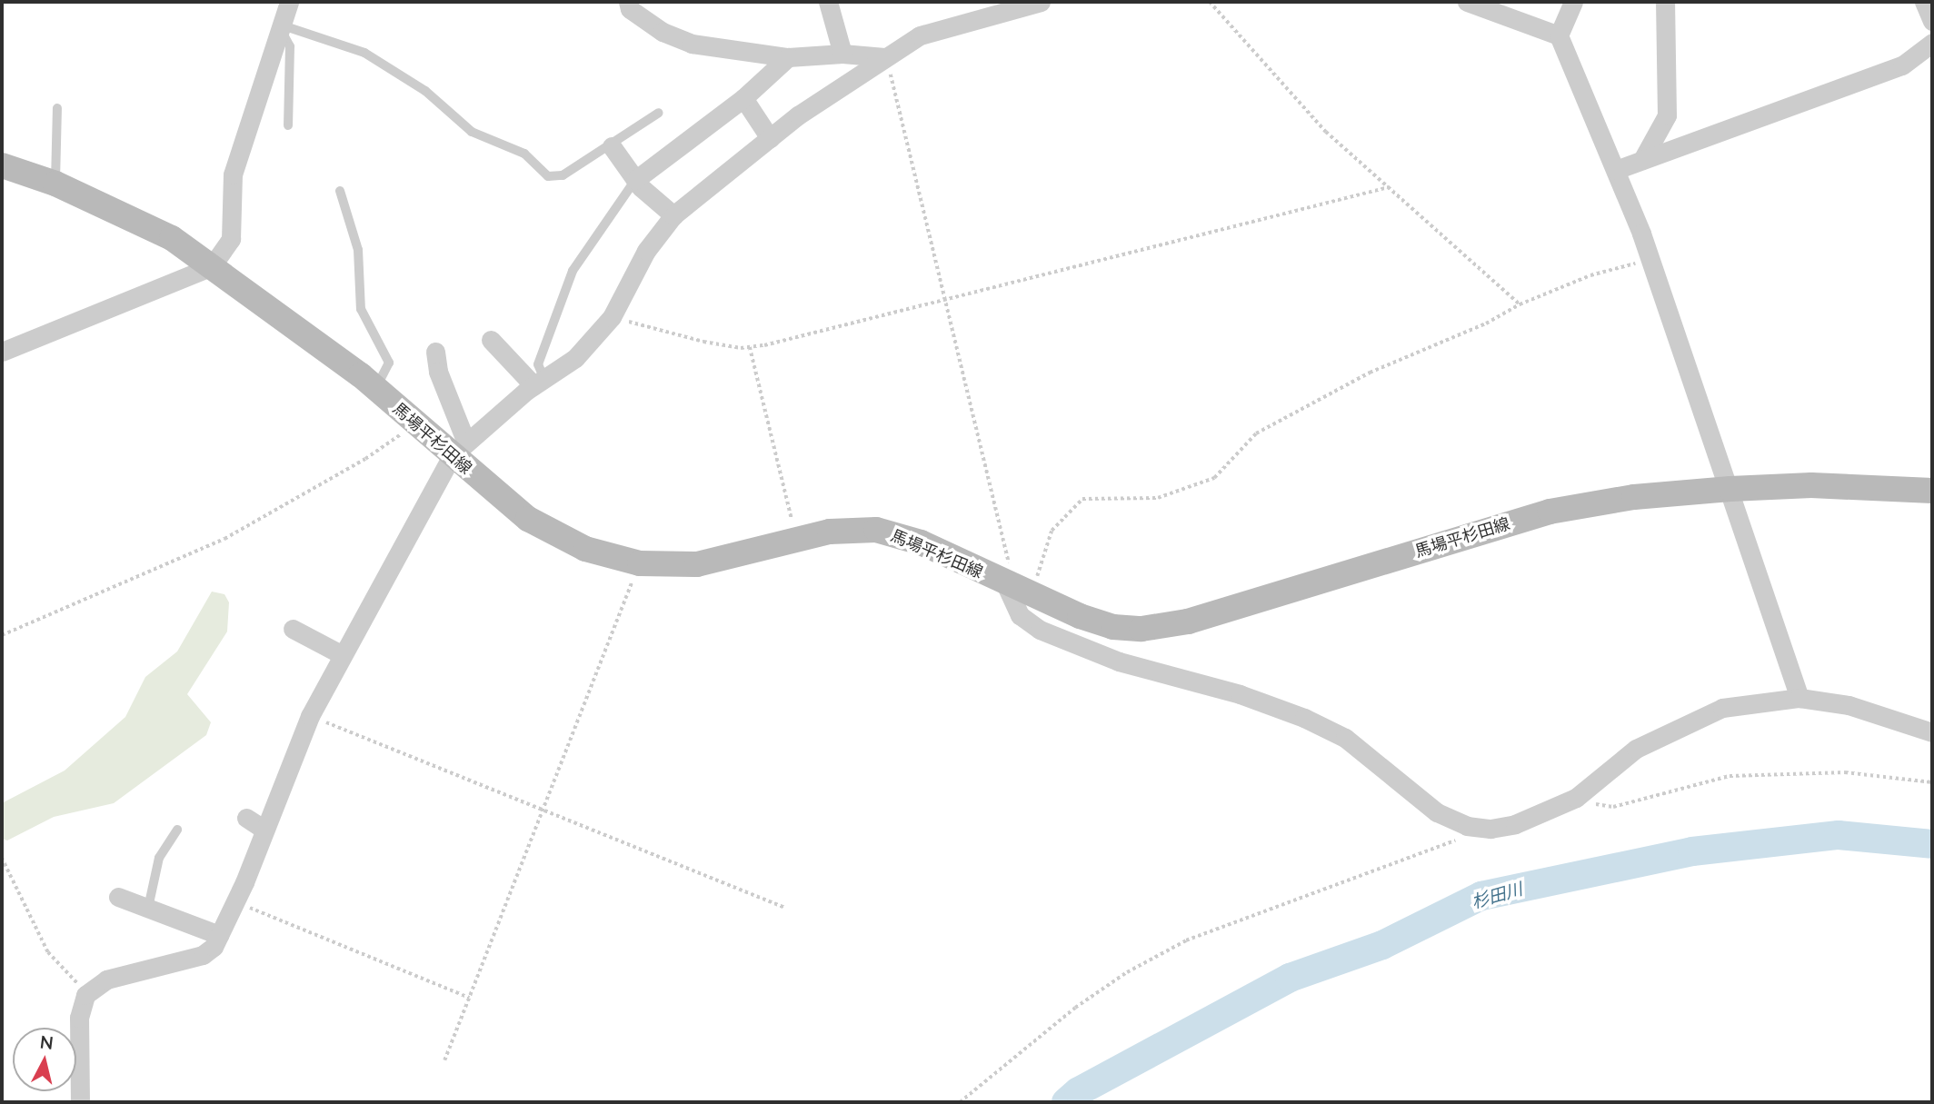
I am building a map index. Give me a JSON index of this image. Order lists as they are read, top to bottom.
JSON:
{
  "streets": {
    "main road": ["馬場平杉田線"]
  },
  "water": ["杉田川"],
  "north": "top"
}
